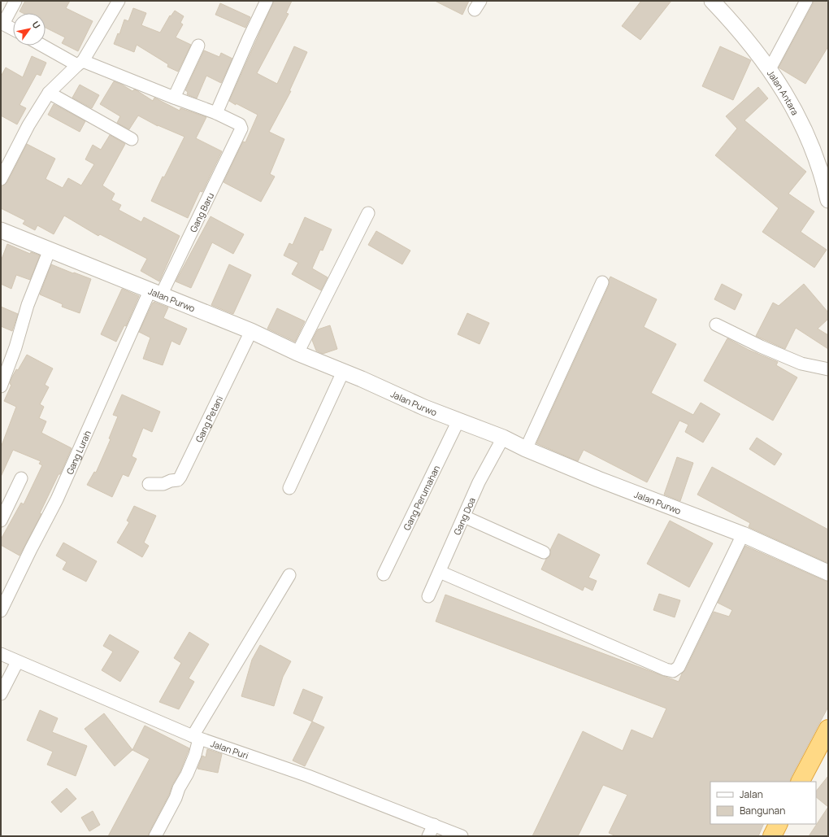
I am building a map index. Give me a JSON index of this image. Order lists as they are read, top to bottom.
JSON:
{
  "streets": {
    "street": [
      "Jalan Antara",
      "Gang Baru",
      "Jalan Purwo",
      "Gang Petani",
      "Gang Lurah",
      "Gang Perumahan",
      "Gang Doa",
      "Jalan Puri"
    ]
  },
  "crossings": [
    ["Gang Baru", "Jalan Purwo"],
    ["Gang Baru", "Gang Lurah"],
    ["Jalan Purwo", "Gang Petani"],
    ["Jalan Purwo", "Gang Lurah"],
    ["Jalan Purwo", "Gang Perumahan"],
    ["Jalan Purwo", "Gang Doa"]
  ],
  "legend": ["Jalan", "Bangunan"],
  "north": "top right"
}
